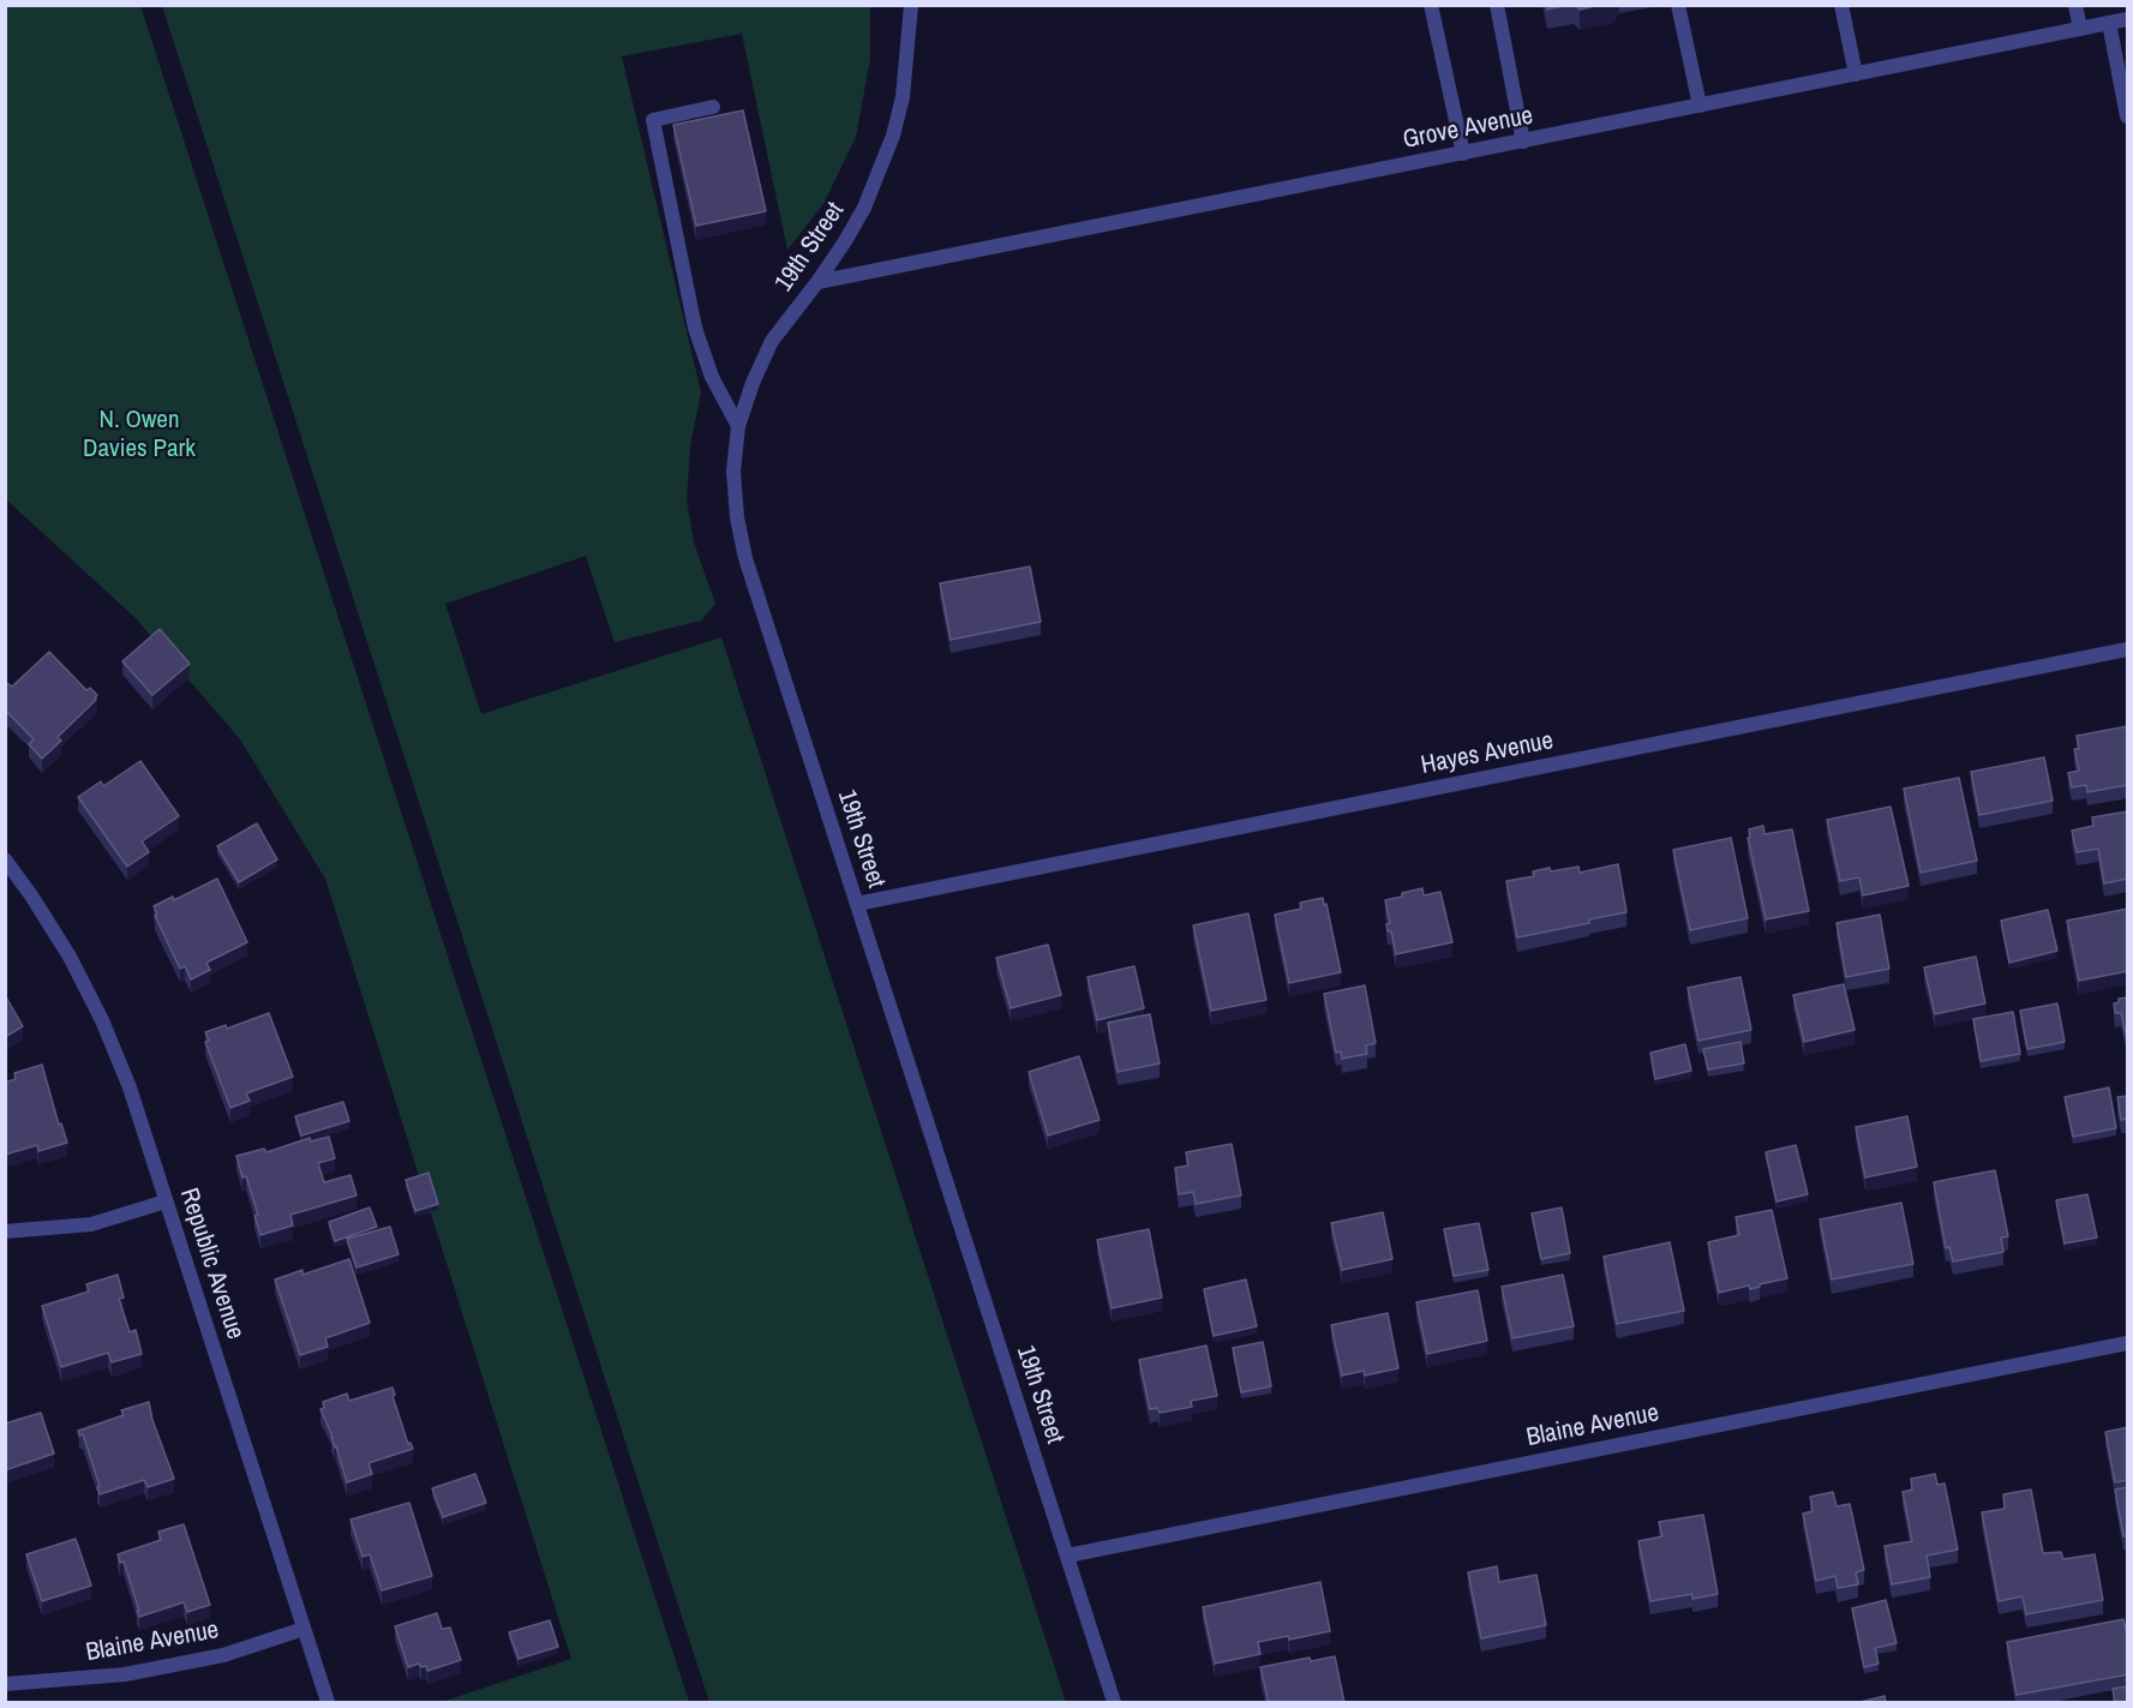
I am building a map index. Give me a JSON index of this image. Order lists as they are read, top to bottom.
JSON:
{
  "streets": {
    "street": [
      "Grove Avenue",
      "19th Street",
      "Hayes Avenue",
      "Republic Avenue",
      "Blaine Avenue"
    ]
  },
  "crossings": [
    ["Grove Avenue", "19th Street"],
    ["19th Street", "Hayes Avenue"],
    ["19th Street", "Blaine Avenue"],
    ["Republic Avenue", "Blaine Avenue"]
  ],
  "parks": ["N. Owen Davies Park"]
}
